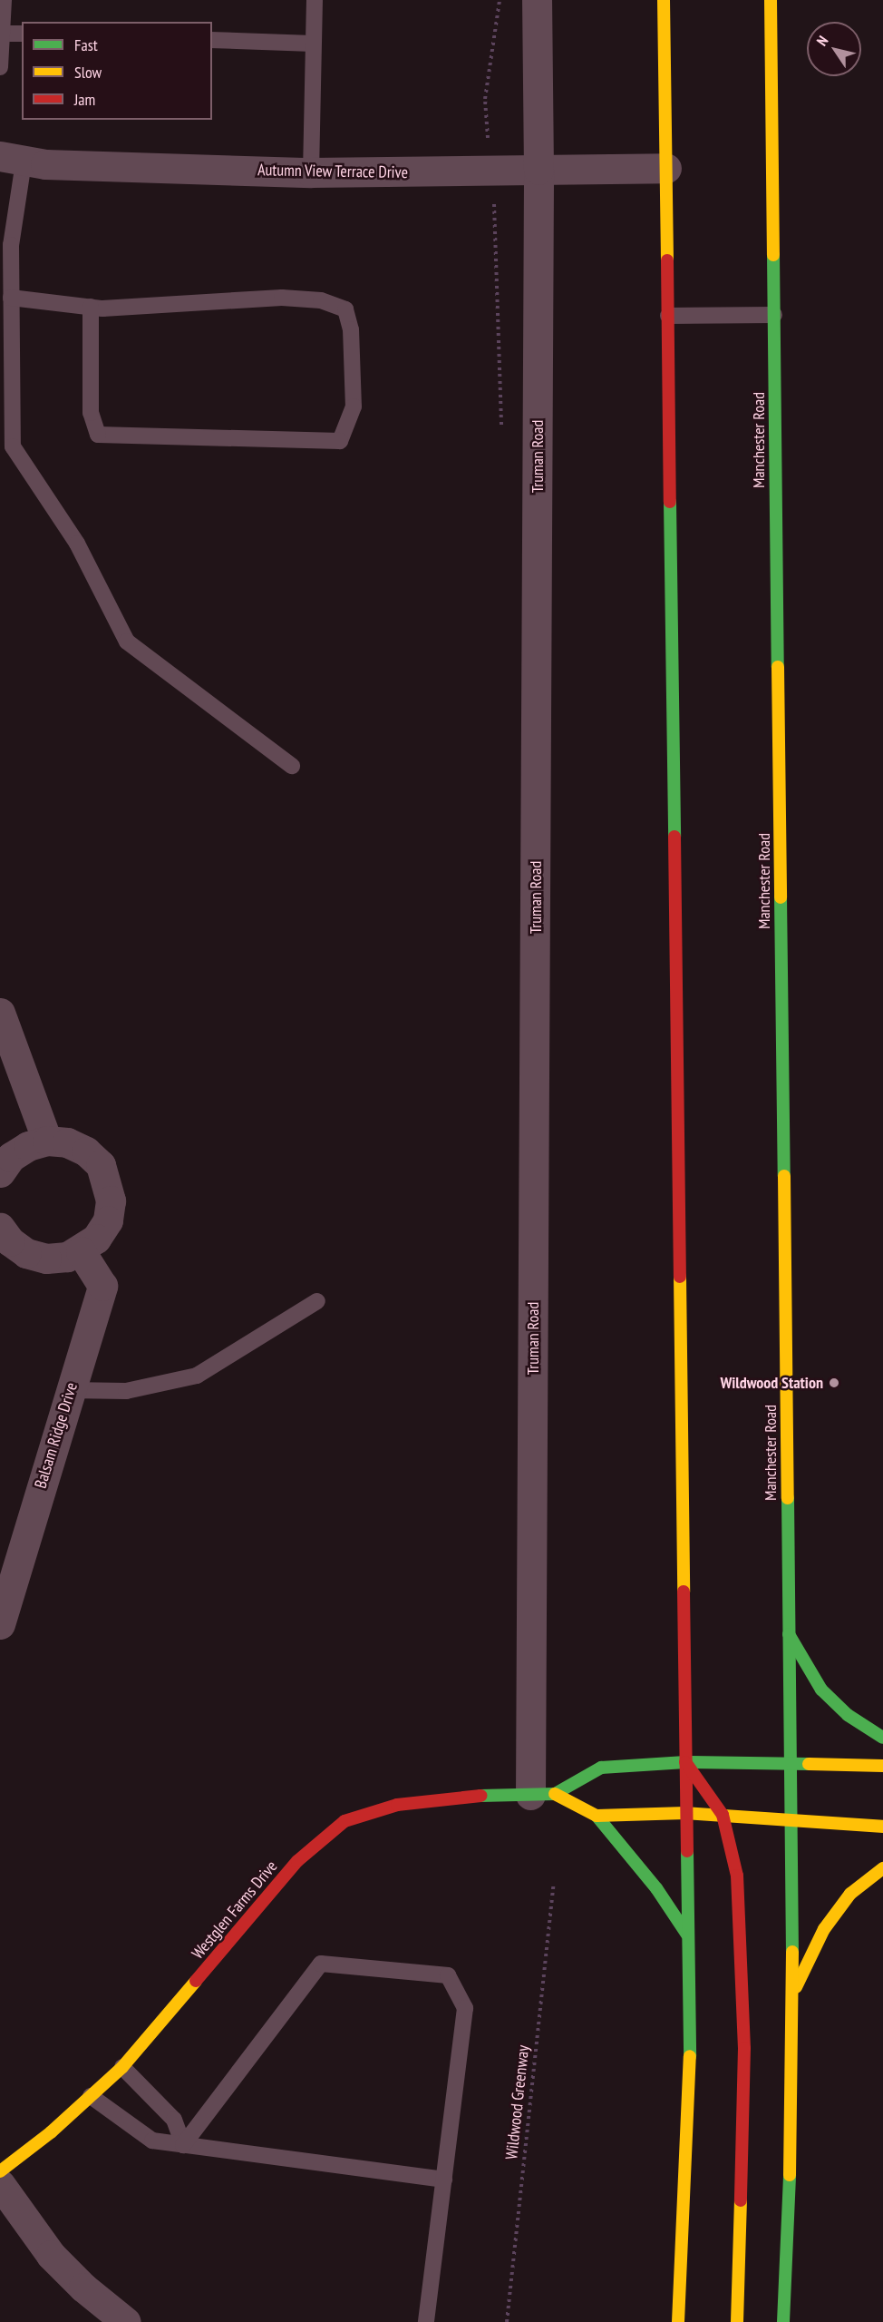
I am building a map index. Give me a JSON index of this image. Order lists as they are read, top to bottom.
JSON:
{
  "streets": {
    "main road": ["Manchester Road", "Westglen Farms Drive"],
    "street": ["Autumn View Terrace Drive", "Truman Road", "Balsam Ridge Drive"],
    "path": ["Wildwood Greenway"]
  },
  "crossings": [
    ["Autumn View Terrace Drive", "Truman Road"],
    ["Truman Road", "Westglen Farms Drive"]
  ],
  "places": ["Wildwood Station"],
  "legend": ["Fast", "Slow", "Jam"],
  "north": "top left"
}
